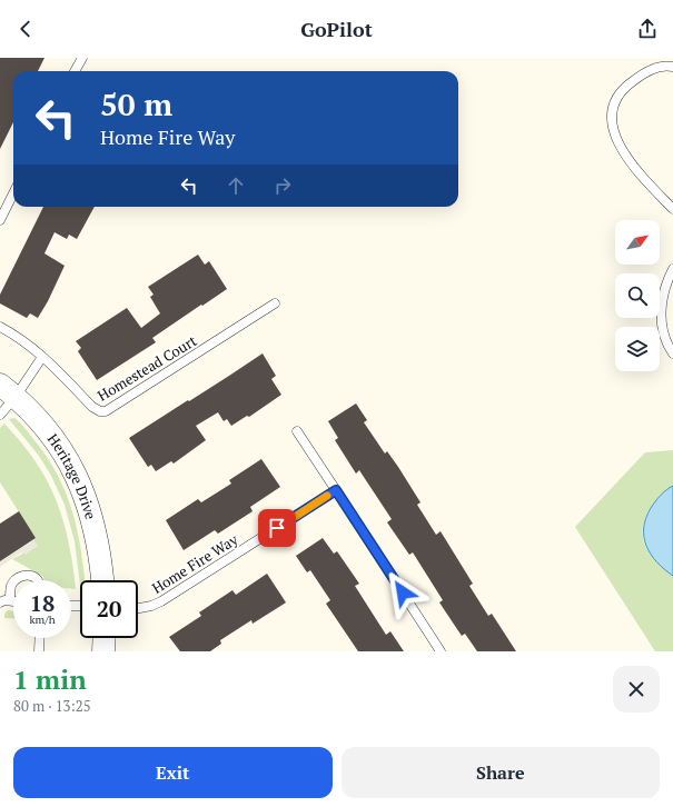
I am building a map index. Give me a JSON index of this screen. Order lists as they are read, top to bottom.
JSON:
{
  "streets": {
    "street": ["Heritage Drive"],
    "lane": ["Homestead Court", "Home Fire Way"]
  },
  "north": "top right",
  "page": {
    "header": "GoPilot",
    "turn": ["50 m", "Home Fire Way"],
    "speed": "18 km/h",
    "limit": "20",
    "heading": ["1 min", "80 m · 13:25"],
    "buttons": ["Exit", "Share"]
  }
}
